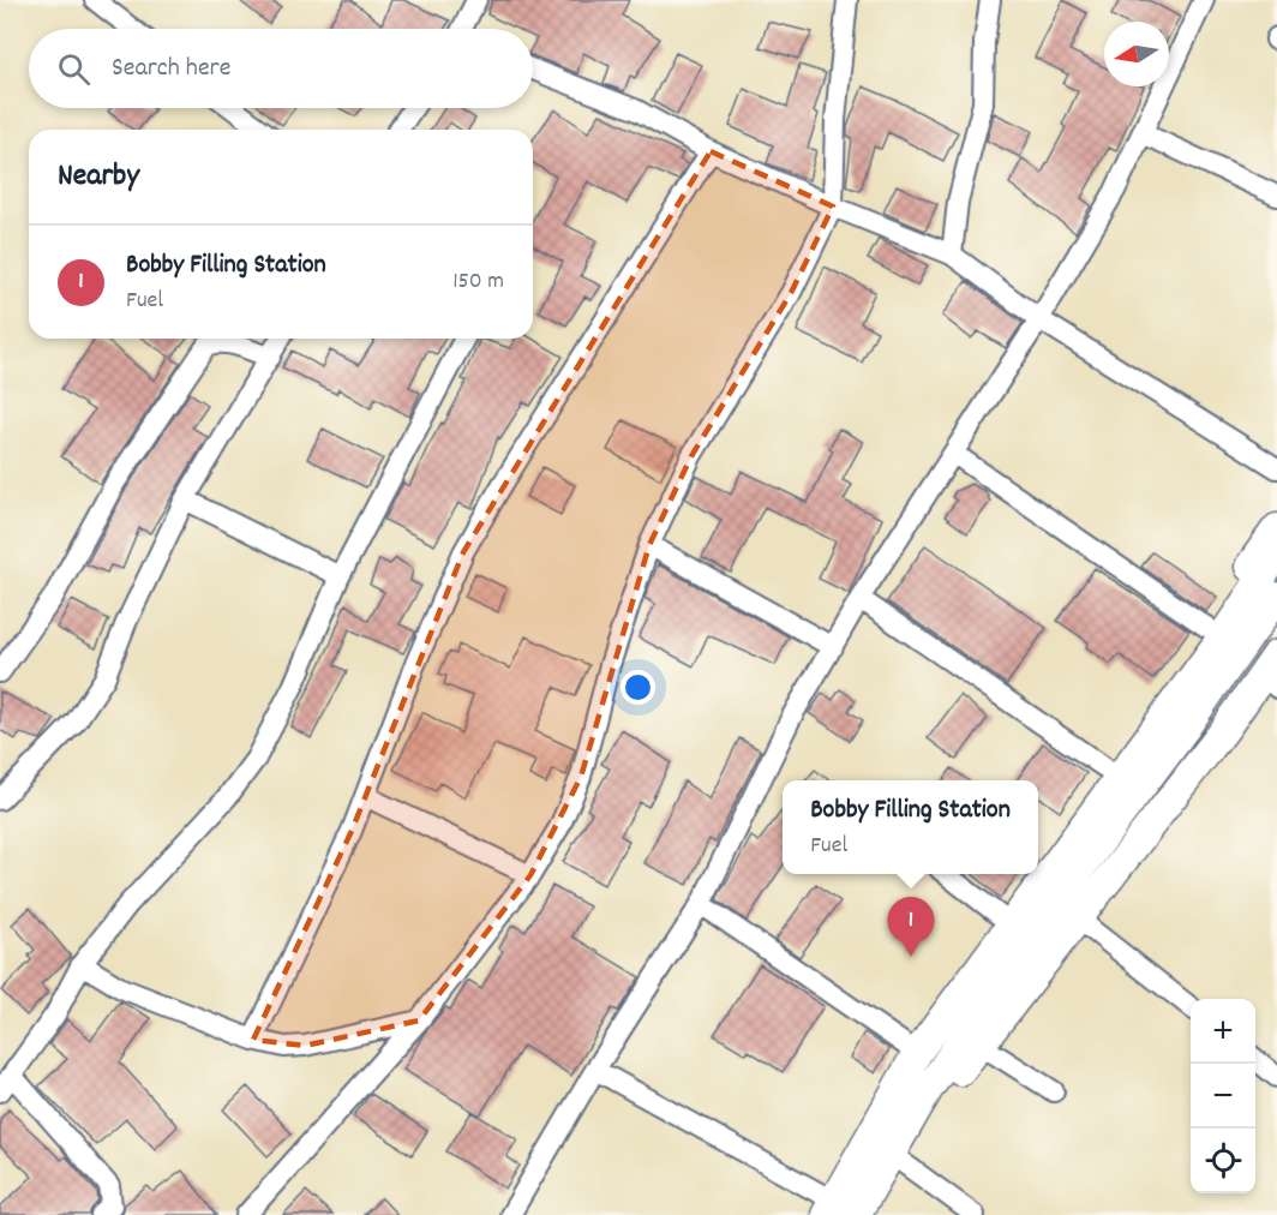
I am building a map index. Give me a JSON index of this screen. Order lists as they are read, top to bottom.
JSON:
{
  "north": "left",
  "page": {
    "search": "Search here",
    "heading": "Nearby",
    "list": [
      {
        "mark": "1",
        "name": "Bobby Filling Station",
        "note": "Fuel",
        "value": "150 m"
      }
    ],
    "popup": ["Bobby Filling Station", "Fuel"],
    "pins": "1",
    "map_buttons": ["+", "−"]
  }
}
